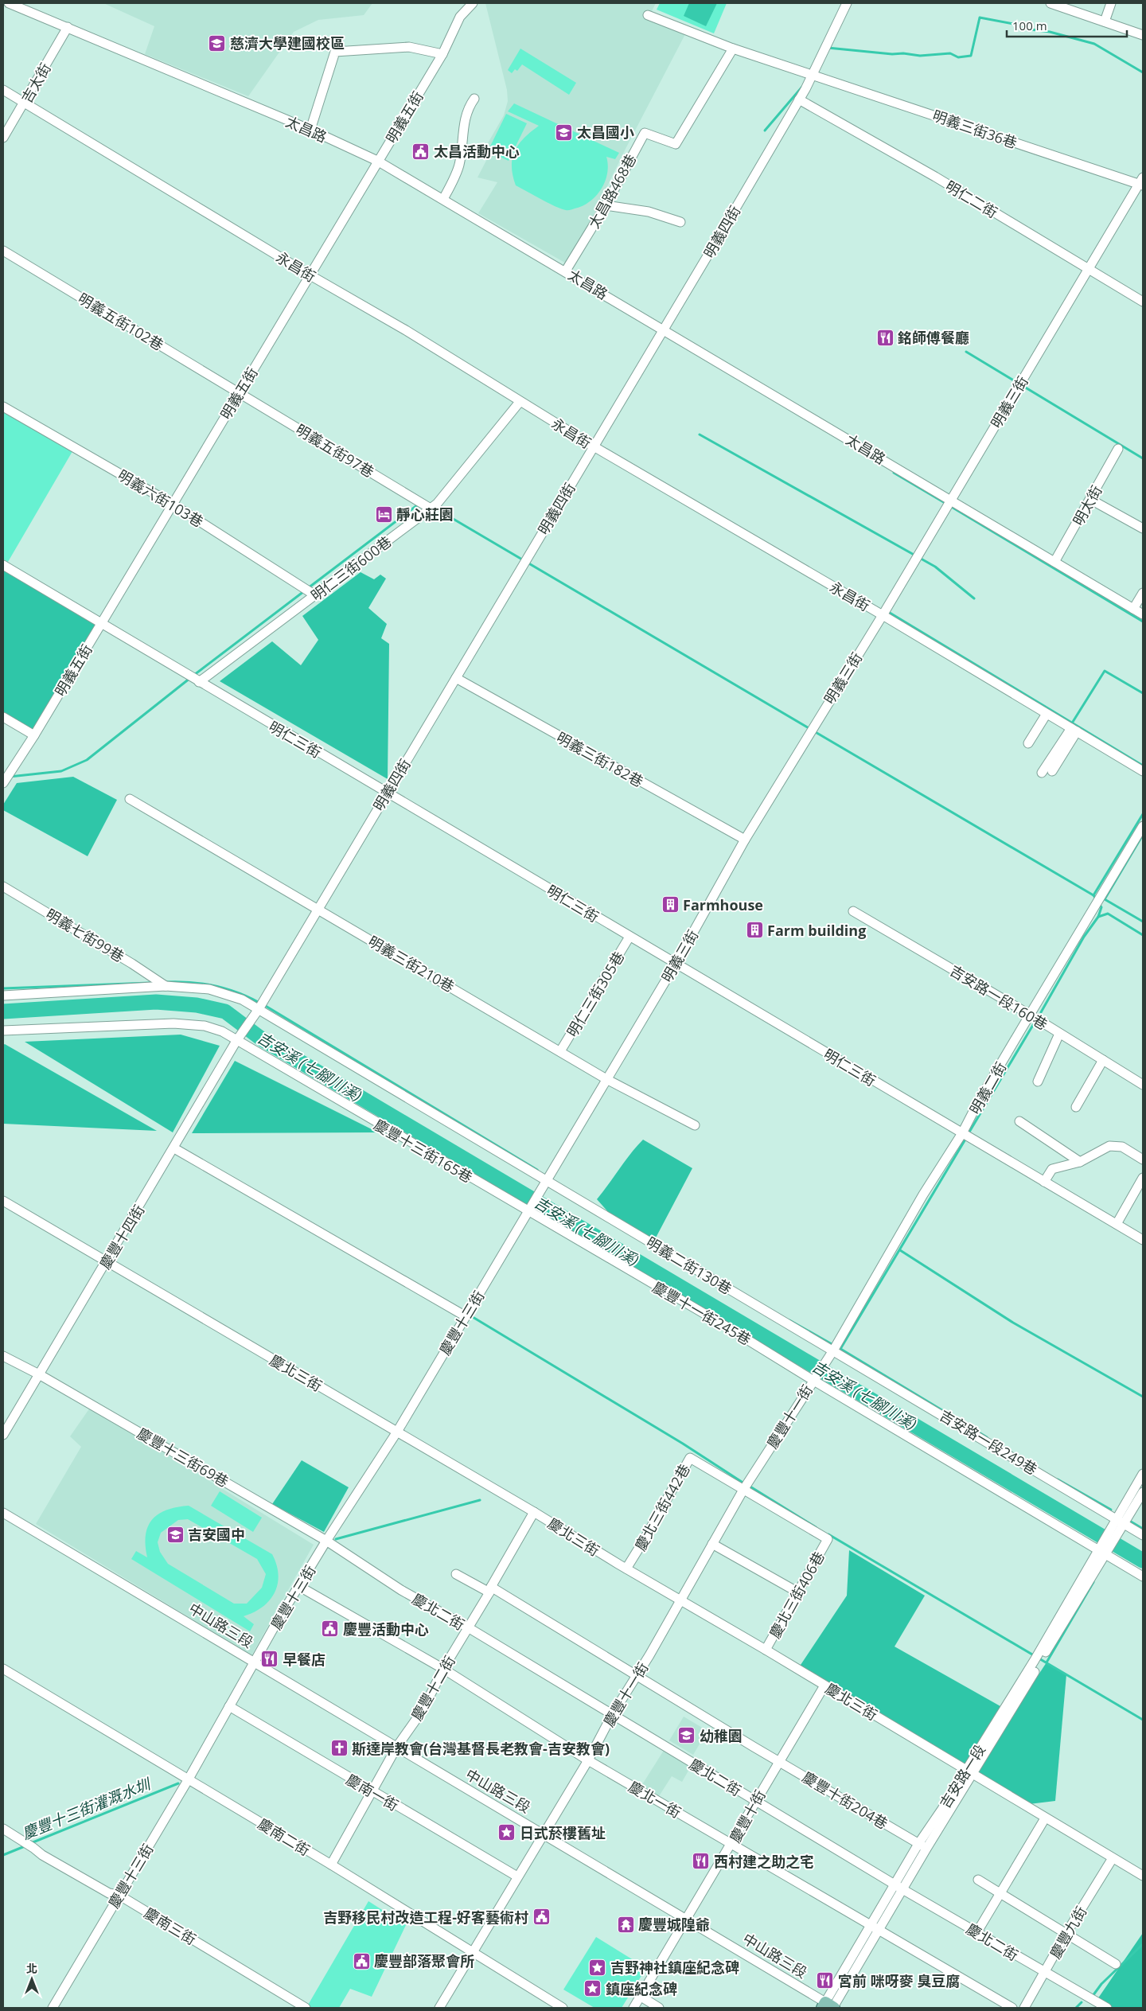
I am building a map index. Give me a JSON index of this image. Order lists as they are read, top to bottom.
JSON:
{
  "streets": {
    "street": [
      "吉太街",
      "明義五街",
      "太昌路",
      "明義三街36巷",
      "太昌路468巷",
      "明仁二街",
      "明義四街",
      "永昌街",
      "明義五街102巷",
      "明義三街",
      "明義五街97巷",
      "明義六街103巷",
      "明太街",
      "明仁三街600巷",
      "明仁三街",
      "明義三街182巷",
      "明義七街99巷",
      "明義三街210巷",
      "明仁三街305巷",
      "吉安路一段160巷",
      "明義二街",
      "慶豐十三街165巷",
      "慶豐十四街",
      "明義二街130巷",
      "慶豐十一街245巷",
      "慶豐十三街",
      "慶北三街",
      "慶豐十一街",
      "吉安路一段249巷",
      "慶豐十三街69巷",
      "慶北三街442巷",
      "慶北三街406巷",
      "慶北二街",
      "中山路三段",
      "慶豐十二街",
      "吉安路一段",
      "慶南一街",
      "慶北一街",
      "慶豐十街204巷",
      "慶豐十街",
      "慶南二街",
      "慶南三街",
      "慶豐九街"
    ]
  },
  "crossings": [
    ["吉太街", "太昌路"],
    ["吉太街", "永昌街"],
    ["明義五街", "太昌路"],
    ["明義五街", "永昌街"],
    ["明義五街", "明義五街102巷"],
    ["明義五街", "明義五街97巷"],
    ["明義五街", "明義六街103巷"],
    ["明義五街", "明仁三街"],
    ["太昌路", "太昌路468巷"],
    ["太昌路", "明義四街"],
    ["太昌路", "明義三街"],
    ["太昌路", "明太街"],
    ["明義三街36巷", "太昌路468巷"],
    ["明義三街36巷", "明義四街"],
    ["明義三街36巷", "明義三街"],
    ["明仁二街", "明義四街"],
    ["明仁二街", "明義三街"],
    ["明義四街", "永昌街"],
    ["明義四街", "明仁三街"],
    ["明義四街", "明義三街182巷"],
    ["明義四街", "明義三街210巷"],
    ["明義四街", "慶豐十三街165巷"],
    ["明義四街", "慶豐十四街"],
    ["明義四街", "明義二街130巷"],
    ["永昌街", "明義三街"],
    ["永昌街", "明仁三街600巷"],
    ["明義五街102巷", "明義五街97巷"],
    ["明義三街", "明仁三街"],
    ["明義三街", "明義三街182巷"],
    ["明義三街", "明義三街210巷"],
    ["明義三街", "明義二街130巷"],
    ["明義三街", "慶豐十三街"],
    ["明義五街97巷", "明仁三街600巷"],
    ["明義六街103巷", "明仁三街600巷"],
    ["明仁三街600巷", "明仁三街"],
    ["明仁三街", "明仁三街305巷"],
    ["明仁三街", "明義二街"],
    ["明義七街99巷", "明義二街130巷"],
    ["明義三街210巷", "明仁三街305巷"],
    ["吉安路一段160巷", "明義二街"],
    ["明義二街", "明義二街130巷"],
    ["明義二街", "慶豐十一街"],
    ["明義二街", "吉安路一段249巷"],
    ["慶豐十三街165巷", "慶豐十四街"],
    ["慶豐十三街165巷", "慶豐十一街245巷"],
    ["慶豐十三街165巷", "慶豐十三街"],
    ["慶豐十四街", "慶北三街"],
    ["慶豐十四街", "慶豐十三街69巷"],
    ["明義二街130巷", "慶豐十三街"],
    ["明義二街130巷", "慶豐十一街"],
    ["明義二街130巷", "吉安路一段249巷"],
    ["慶豐十一街245巷", "慶豐十三街"],
    ["慶豐十一街245巷", "慶豐十一街"],
    ["慶豐十一街245巷", "吉安路一段"],
    ["慶豐十三街", "慶北三街"],
    ["慶豐十三街", "慶豐十三街69巷"],
    ["慶豐十三街", "慶北二街"],
    ["慶豐十三街", "中山路三段"],
    ["慶豐十三街", "慶南一街"],
    ["慶豐十三街", "慶北一街"],
    ["慶豐十三街", "慶南二街"],
    ["慶豐十三街", "慶南三街"],
    ["慶北三街", "慶豐十一街"],
    ["慶北三街", "慶北三街442巷"],
    ["慶北三街", "慶北三街406巷"],
    ["慶北三街", "慶豐十二街"],
    ["慶北三街", "吉安路一段"],
    ["慶北三街", "慶豐十街"],
    ["慶北三街", "慶豐九街"],
    ["慶豐十一街", "吉安路一段249巷"],
    ["慶豐十一街", "慶北三街442巷"],
    ["慶豐十一街", "慶北三街406巷"],
    ["慶豐十一街", "慶北二街"],
    ["慶豐十一街", "中山路三段"],
    ["慶豐十一街", "慶南一街"],
    ["慶豐十一街", "慶北一街"],
    ["慶豐十一街", "慶豐十街204巷"],
    ["慶豐十一街", "慶南二街"],
    ["吉安路一段249巷", "吉安路一段"],
    ["慶豐十三街69巷", "慶北二街"],
    ["慶北三街442巷", "慶北三街406巷"],
    ["慶北二街", "慶豐十二街"],
    ["慶北二街", "吉安路一段"],
    ["慶北二街", "慶豐十街"],
    ["慶北二街", "慶豐九街"],
    ["中山路三段", "慶豐十二街"],
    ["中山路三段", "吉安路一段"],
    ["中山路三段", "慶豐十街"],
    ["慶豐十二街", "慶南一街"],
    ["慶豐十二街", "慶北一街"],
    ["慶豐十二街", "慶豐十街204巷"],
    ["慶豐十二街", "慶南二街"],
    ["吉安路一段", "慶北一街"],
    ["吉安路一段", "慶豐十街204巷"],
    ["慶北一街", "慶豐十街"],
    ["慶豐十街204巷", "慶豐十街"]
  ],
  "water": ["吉安溪 (七腳川溪)", "慶豐十三街灌溉水圳"],
  "places": {
    "school or university": [
      "慈濟大學建國校區",
      "太昌國小",
      "吉安國中",
      "幼稚園"
    ],
    "public building": [
      "太昌活動中心",
      "慶豐活動中心",
      "吉野移民村改造工程-好客藝術村",
      "慶豐部落聚會所"
    ],
    "restaurant": [
      "銘師傅餐廳",
      "早餐店",
      "西村建之助之宅",
      "宮前 咪呀麥 臭豆腐"
    ],
    "hotel": ["靜心莊園"],
    "building": ["Farmhouse", "Farm building"],
    "church": ["斯達岸教會(台灣基督長老教會-吉安教會)"],
    "place": ["日式菸樓舊址", "吉野神社鎮座紀念碑", "鎮座紀念碑"],
    "temple": ["慶豐城隍爺"]
  },
  "scale_bar": "100 m",
  "north": "top"
}
